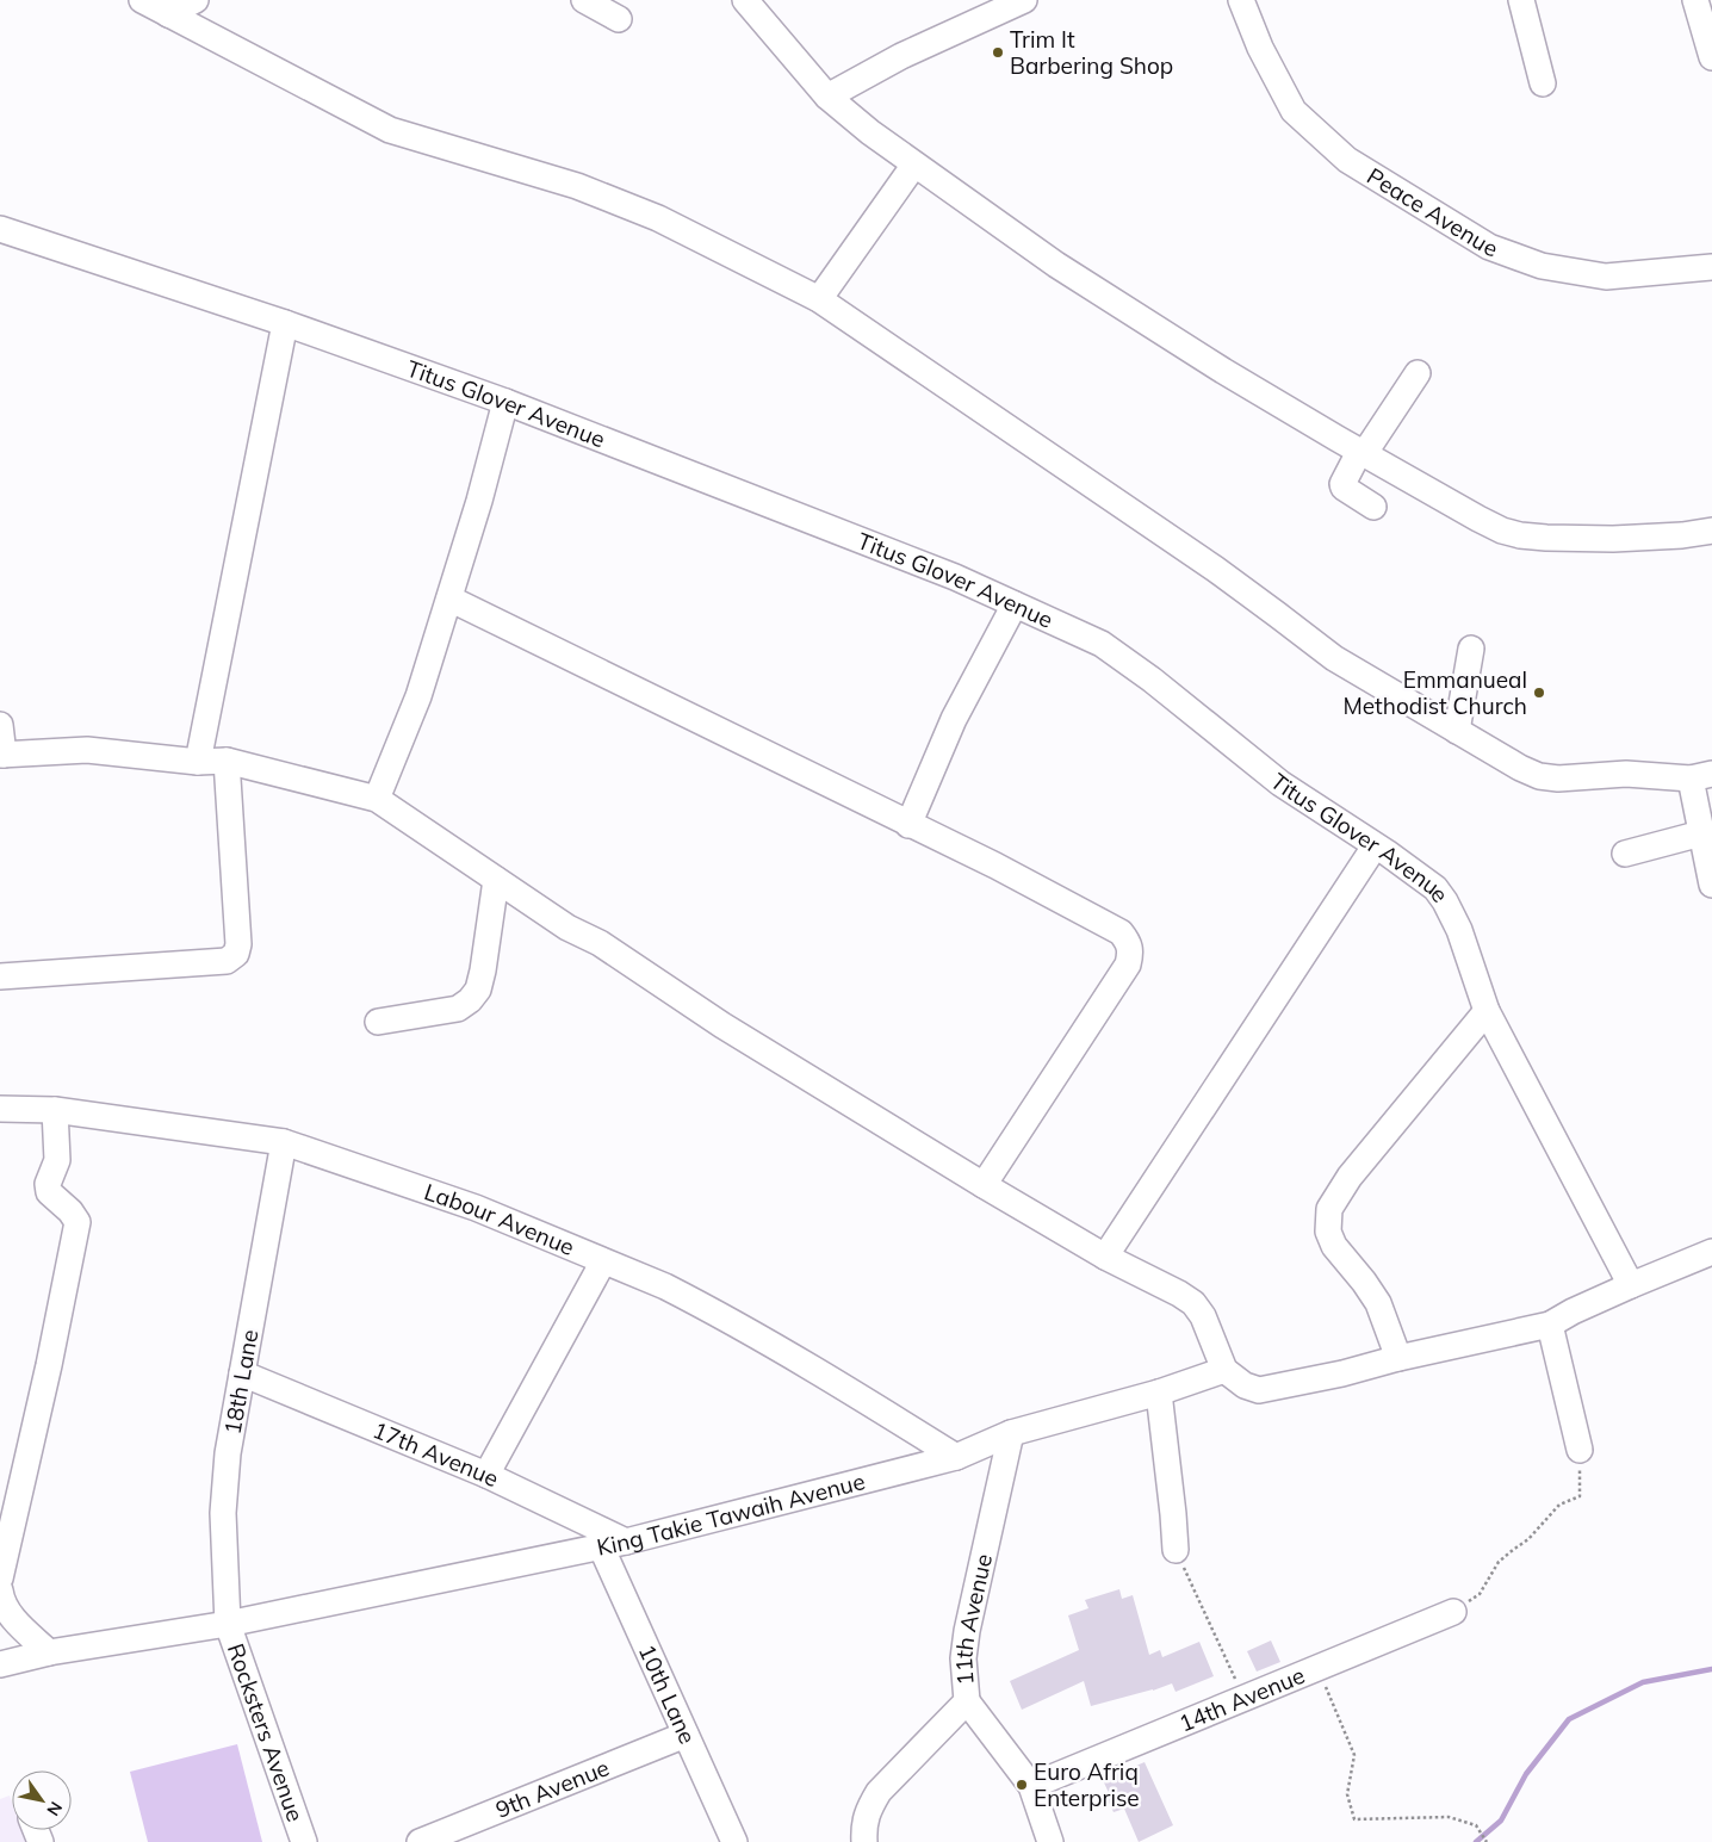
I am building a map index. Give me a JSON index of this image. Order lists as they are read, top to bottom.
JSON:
{
  "streets": {
    "street": [
      "Peace Avenue",
      "Titus Glover Avenue",
      "Labour Avenue",
      "18th Lane",
      "17th Avenue",
      "King Takie Tawaih Avenue",
      "11th Avenue",
      "10th Lane",
      "14th Avenue",
      "Rocksters Avenue",
      "9th Avenue"
    ]
  },
  "crossings": [
    ["Labour Avenue", "18th Lane"],
    ["Labour Avenue", "King Takie Tawaih Avenue"],
    ["18th Lane", "17th Avenue"],
    ["18th Lane", "King Takie Tawaih Avenue"],
    ["18th Lane", "Rocksters Avenue"],
    ["17th Avenue", "King Takie Tawaih Avenue"],
    ["King Takie Tawaih Avenue", "11th Avenue"],
    ["King Takie Tawaih Avenue", "10th Lane"],
    ["King Takie Tawaih Avenue", "Rocksters Avenue"],
    ["10th Lane", "9th Avenue"]
  ],
  "places": ["Trim It Barbering Shop", "Emmanueal Methodist Church", "Euro Afriq Enterprise"],
  "north": "bottom right"
}
